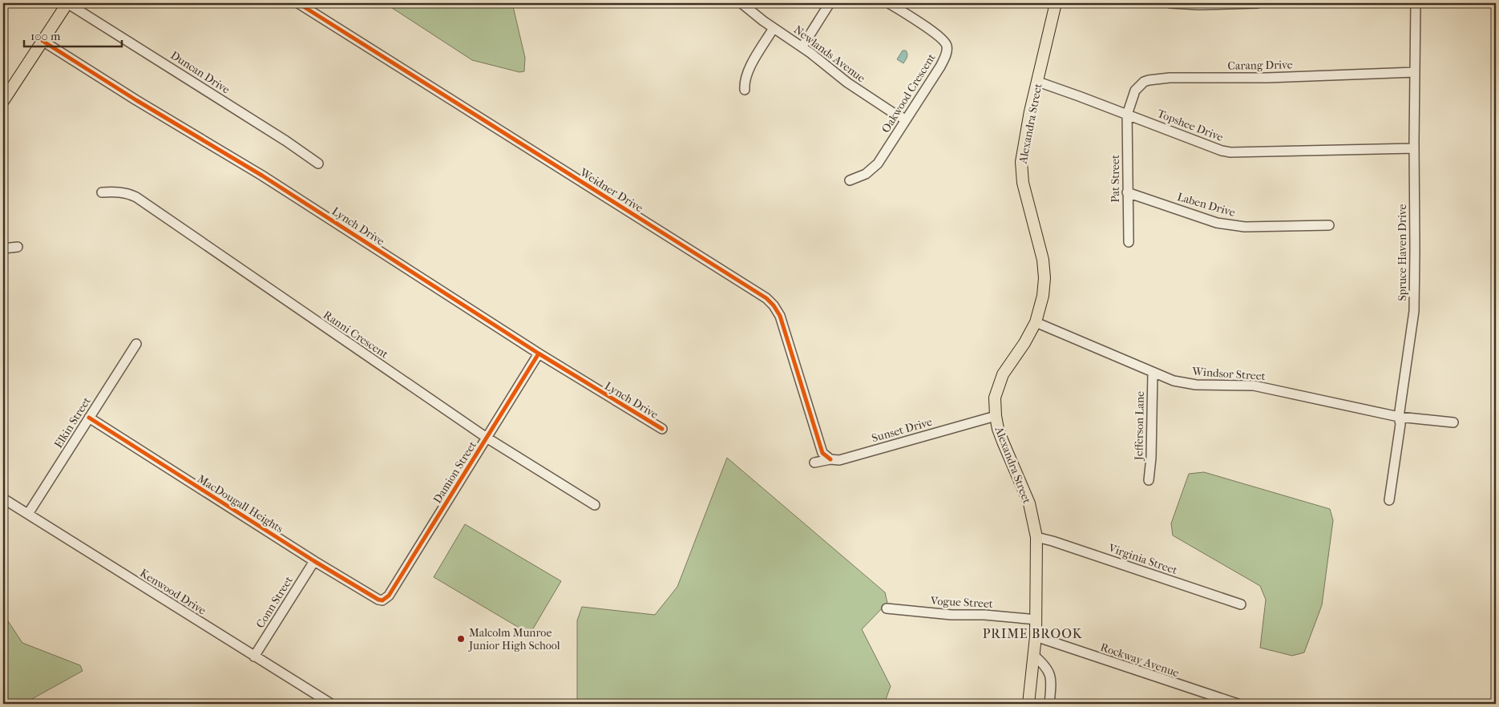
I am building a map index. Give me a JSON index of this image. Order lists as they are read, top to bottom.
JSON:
{
  "streets": {
    "main road": ["Alexandra Street"],
    "street": [
      "Newlands Avenue",
      "Carang Drive",
      "Duncan Drive",
      "Oakwood Crescent",
      "Topshee Drive",
      "Pat Street",
      "Weidner Drive",
      "Laben Drive",
      "Lynch Drive",
      "Spruce Haven Drive",
      "Ranni Crescent",
      "Windsor Street",
      "Elkin Street",
      "Jefferson Lane",
      "Sunset Drive",
      "Damion Street",
      "MacDougall Heights",
      "Virginia Street",
      "Kenwood Drive",
      "Conn Street",
      "Vogue Street",
      "Rockway Avenue"
    ]
  },
  "crossings": [
    ["Newlands Avenue", "Oakwood Crescent"],
    ["Carang Drive", "Topshee Drive"],
    ["Carang Drive", "Pat Street"],
    ["Carang Drive", "Spruce Haven Drive"],
    ["Alexandra Street", "Topshee Drive"],
    ["Alexandra Street", "Windsor Street"],
    ["Alexandra Street", "Sunset Drive"],
    ["Alexandra Street", "Virginia Street"],
    ["Alexandra Street", "Vogue Street"],
    ["Alexandra Street", "Rockway Avenue"],
    ["Topshee Drive", "Pat Street"],
    ["Topshee Drive", "Spruce Haven Drive"],
    ["Pat Street", "Laben Drive"],
    ["Weidner Drive", "Sunset Drive"],
    ["Lynch Drive", "Damion Street"],
    ["Spruce Haven Drive", "Windsor Street"],
    ["Ranni Crescent", "Damion Street"],
    ["Windsor Street", "Jefferson Lane"],
    ["Elkin Street", "MacDougall Heights"],
    ["Elkin Street", "Kenwood Drive"],
    ["Damion Street", "MacDougall Heights"],
    ["MacDougall Heights", "Conn Street"],
    ["Kenwood Drive", "Conn Street"]
  ],
  "districts": ["PRIME BROOK"],
  "places": ["Malcolm Munroe Junior High School"],
  "scale_bar": "100 m"
}
